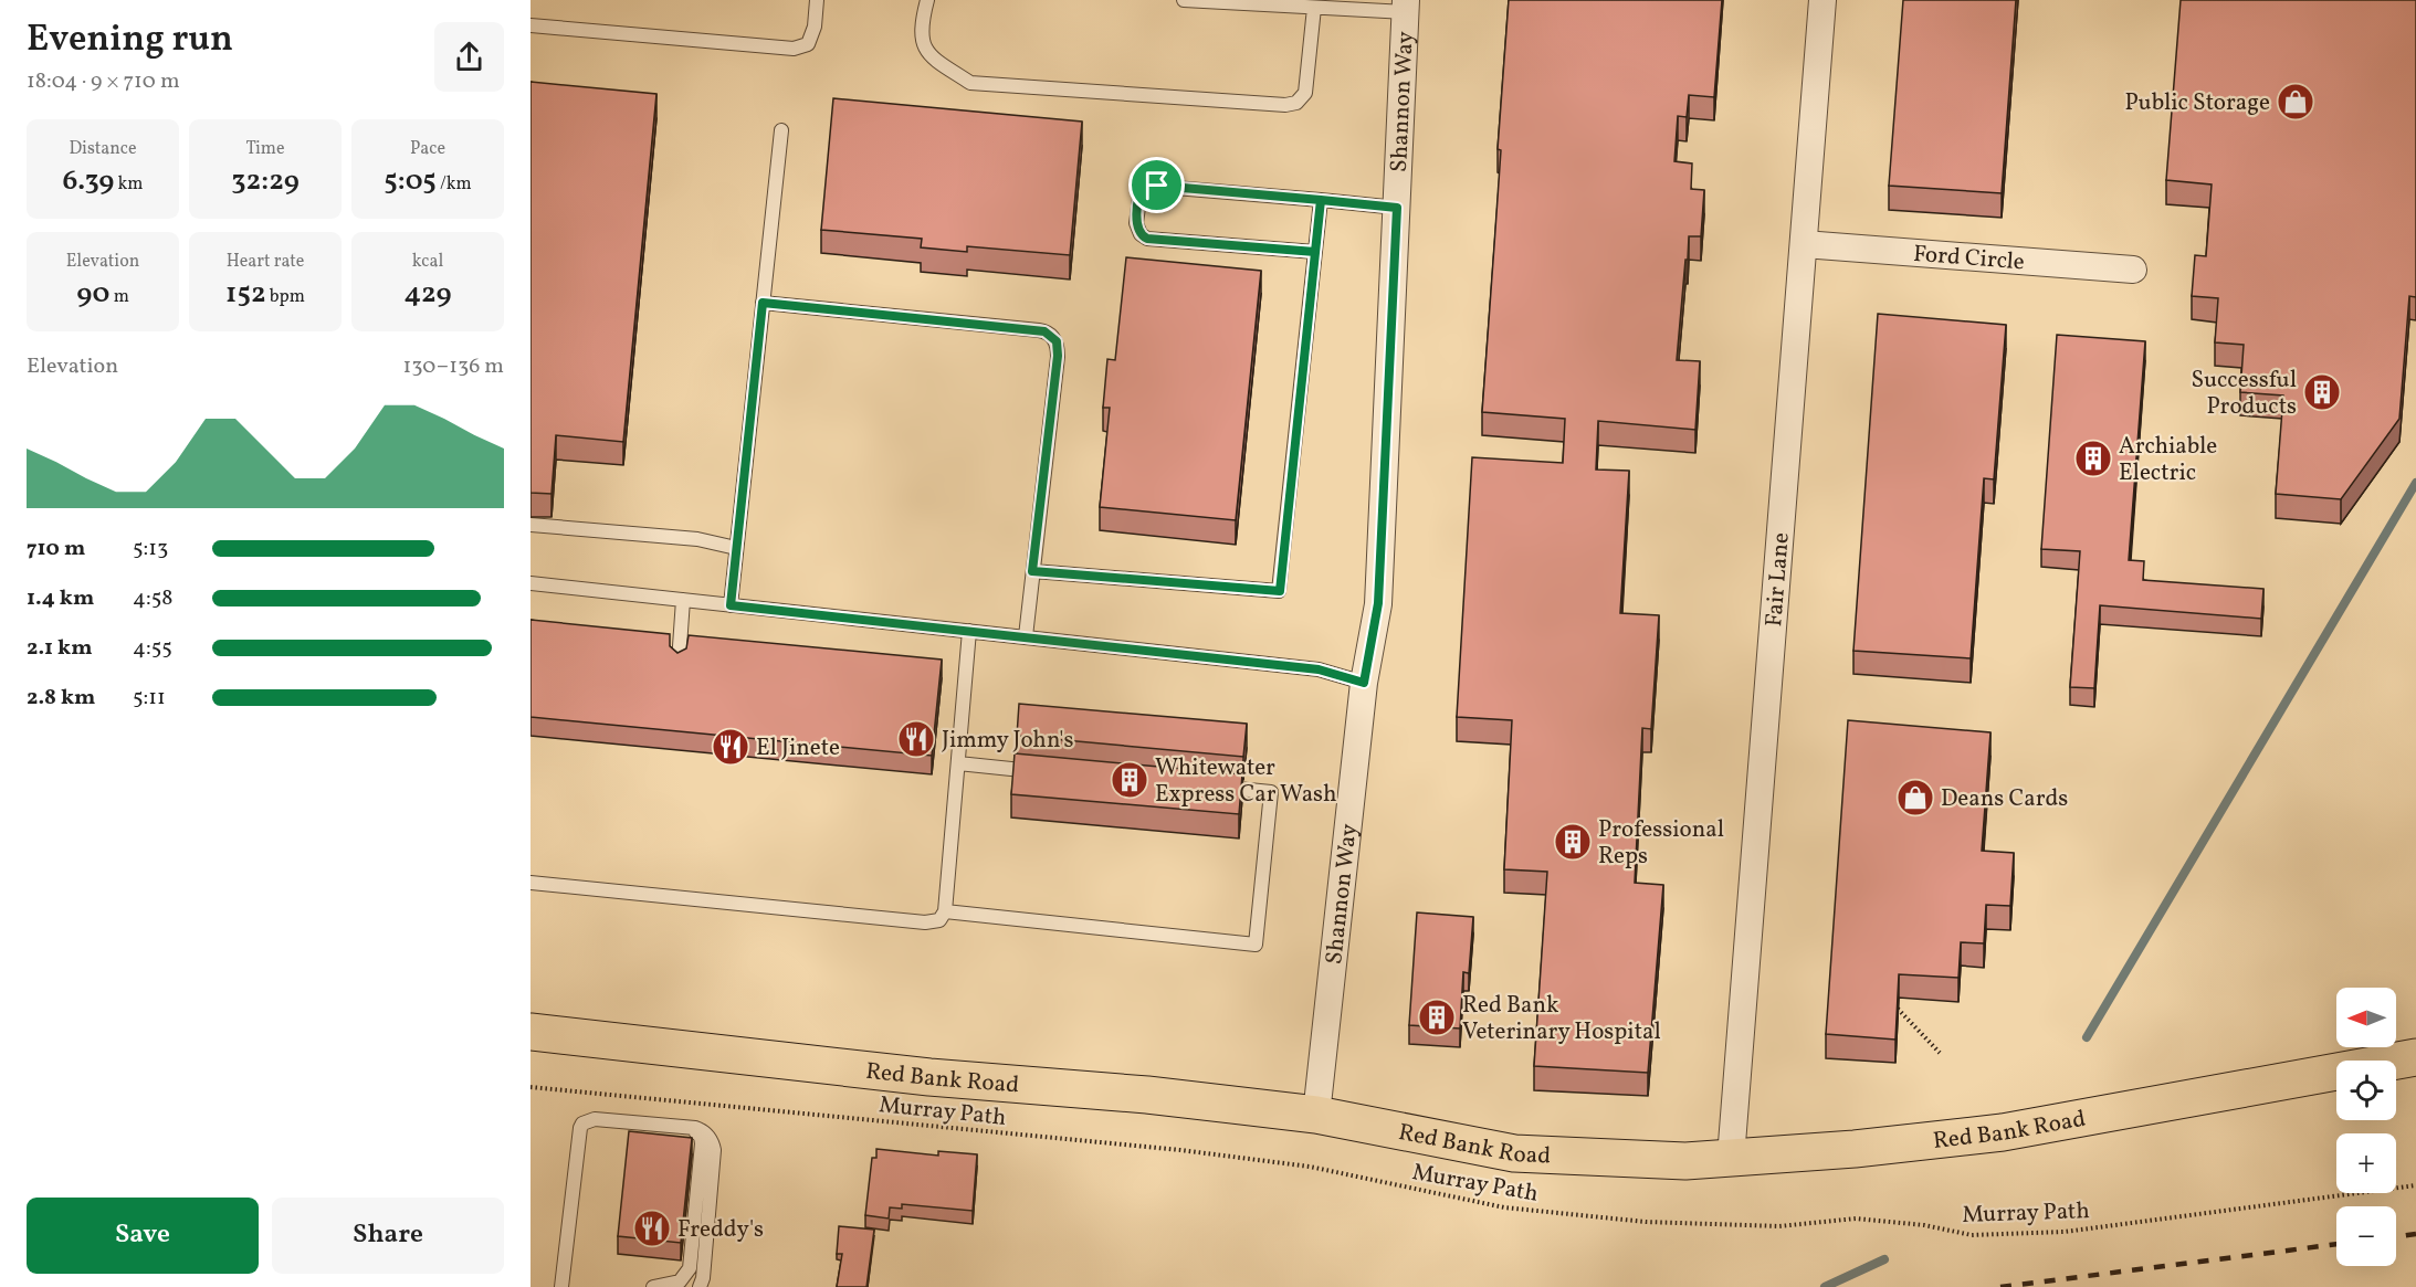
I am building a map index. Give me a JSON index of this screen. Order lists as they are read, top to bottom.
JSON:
{
  "streets": {
    "highway": ["Red Bank Road"],
    "street": ["Shannon Way", "Ford Circle", "Fair Lane"],
    "path": ["Murray Path"]
  },
  "crossings": [
    ["Shannon Way", "Red Bank Road"],
    ["Ford Circle", "Fair Lane"],
    ["Fair Lane", "Red Bank Road"]
  ],
  "places": {
    "shop": ["Public Storage", "Deans Cards"],
    "building": [
      "Successful Products",
      "Archiable Electric",
      "Whitewater Express Car Wash",
      "Professional Reps",
      "Red Bank Veterinary Hospital"
    ],
    "restaurant": ["Jimmy John's", "El Jinete", "Freddy's"]
  },
  "north": "left",
  "page": {
    "heading": ["Evening run", "18:04 · 9 × 710 m"],
    "stats": [
      ["Distance", "6.39 km"],
      ["Time", "32:29"],
      ["Pace", "5:05 /km"],
      ["Elevation", "90 m"],
      ["Heart rate", "152 bpm"],
      ["kcal", "429"]
    ],
    "chart": ["Elevation", "130–136 m"],
    "list": [
      {
        "name": "710 m",
        "note": "5:13"
      },
      {
        "name": "1.4 km",
        "note": "4:58"
      },
      {
        "name": "2.1 km",
        "note": "4:55"
      },
      {
        "name": "2.8 km",
        "note": "5:11"
      }
    ],
    "map_buttons": ["+", "−"],
    "buttons": ["Save", "Share"]
  }
}
